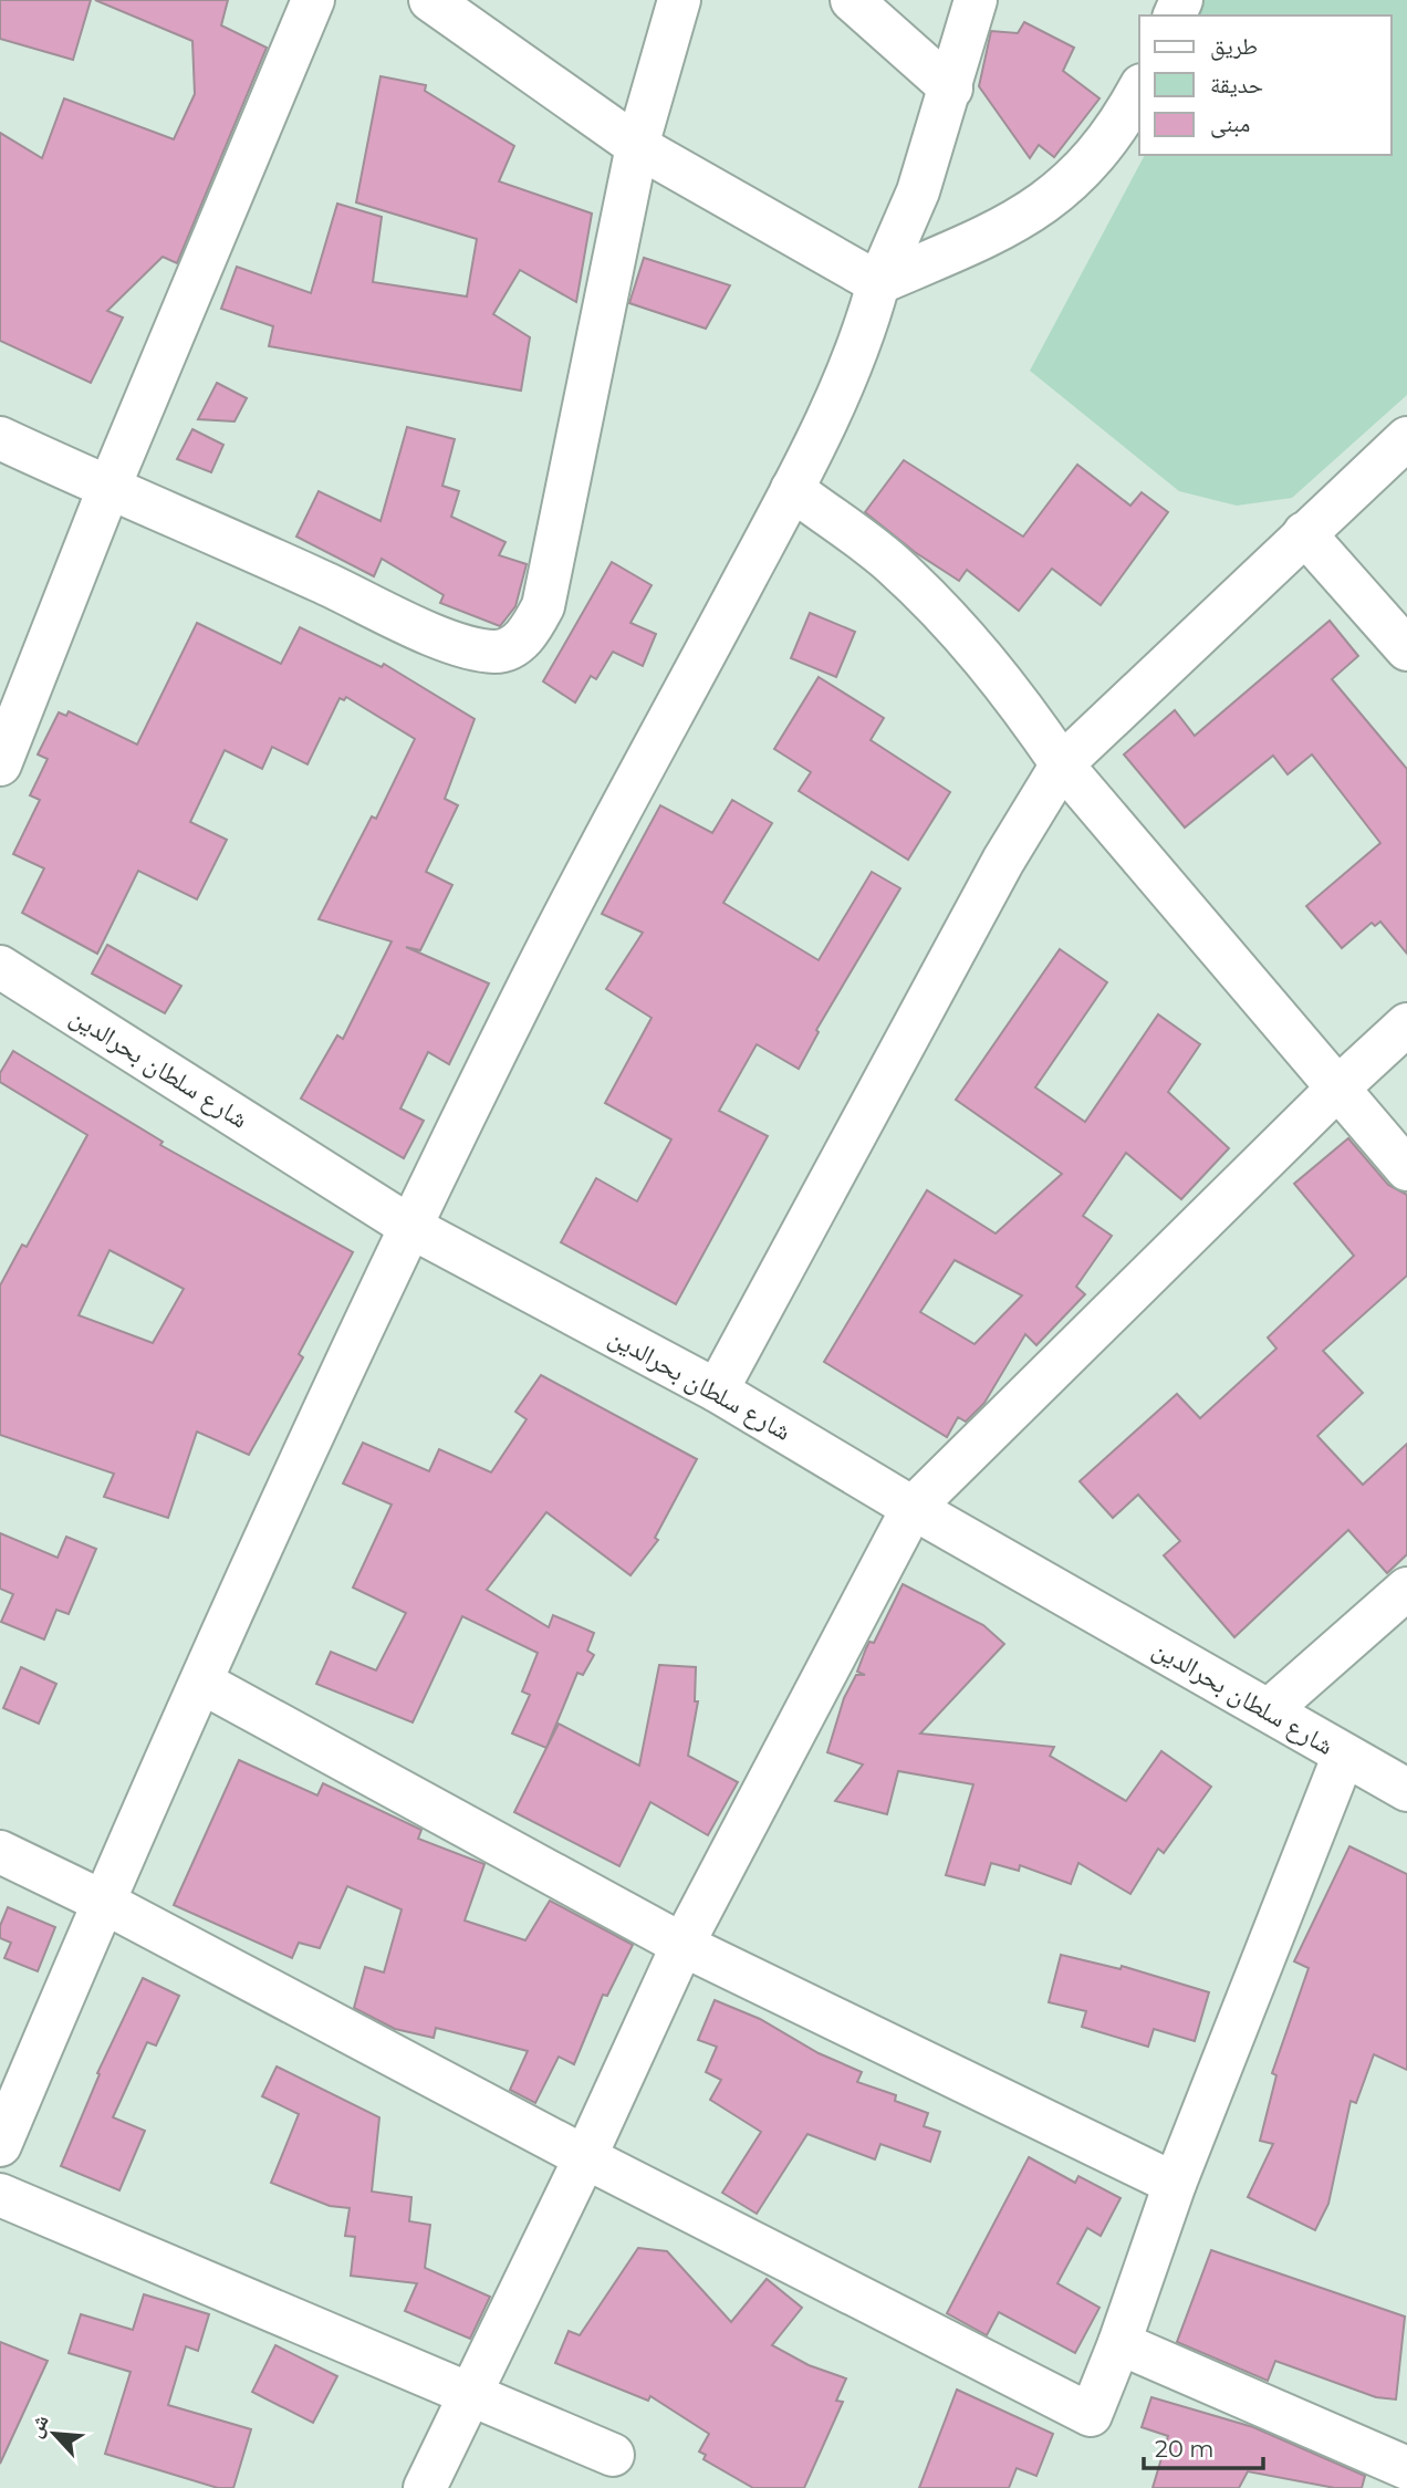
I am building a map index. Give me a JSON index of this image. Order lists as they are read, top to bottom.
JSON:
{
  "streets": {
    "street": ["شارع سلطان بحرالدين"]
  },
  "legend": ["طريق", "حديقة", "مبنى"],
  "scale_bar": "20 m",
  "north": "top left"
}
